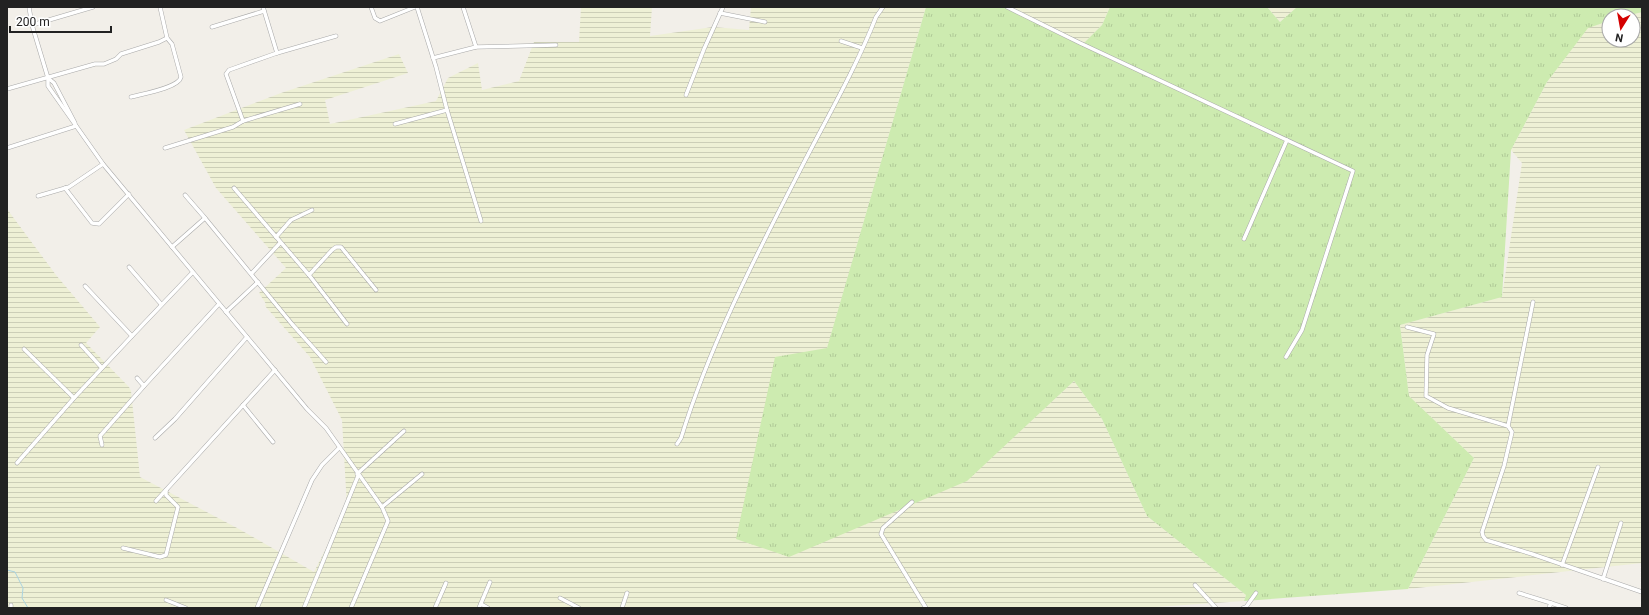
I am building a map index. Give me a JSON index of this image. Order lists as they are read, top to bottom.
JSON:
{
  "scale_bar": "200 m",
  "north": "bottom"
}
